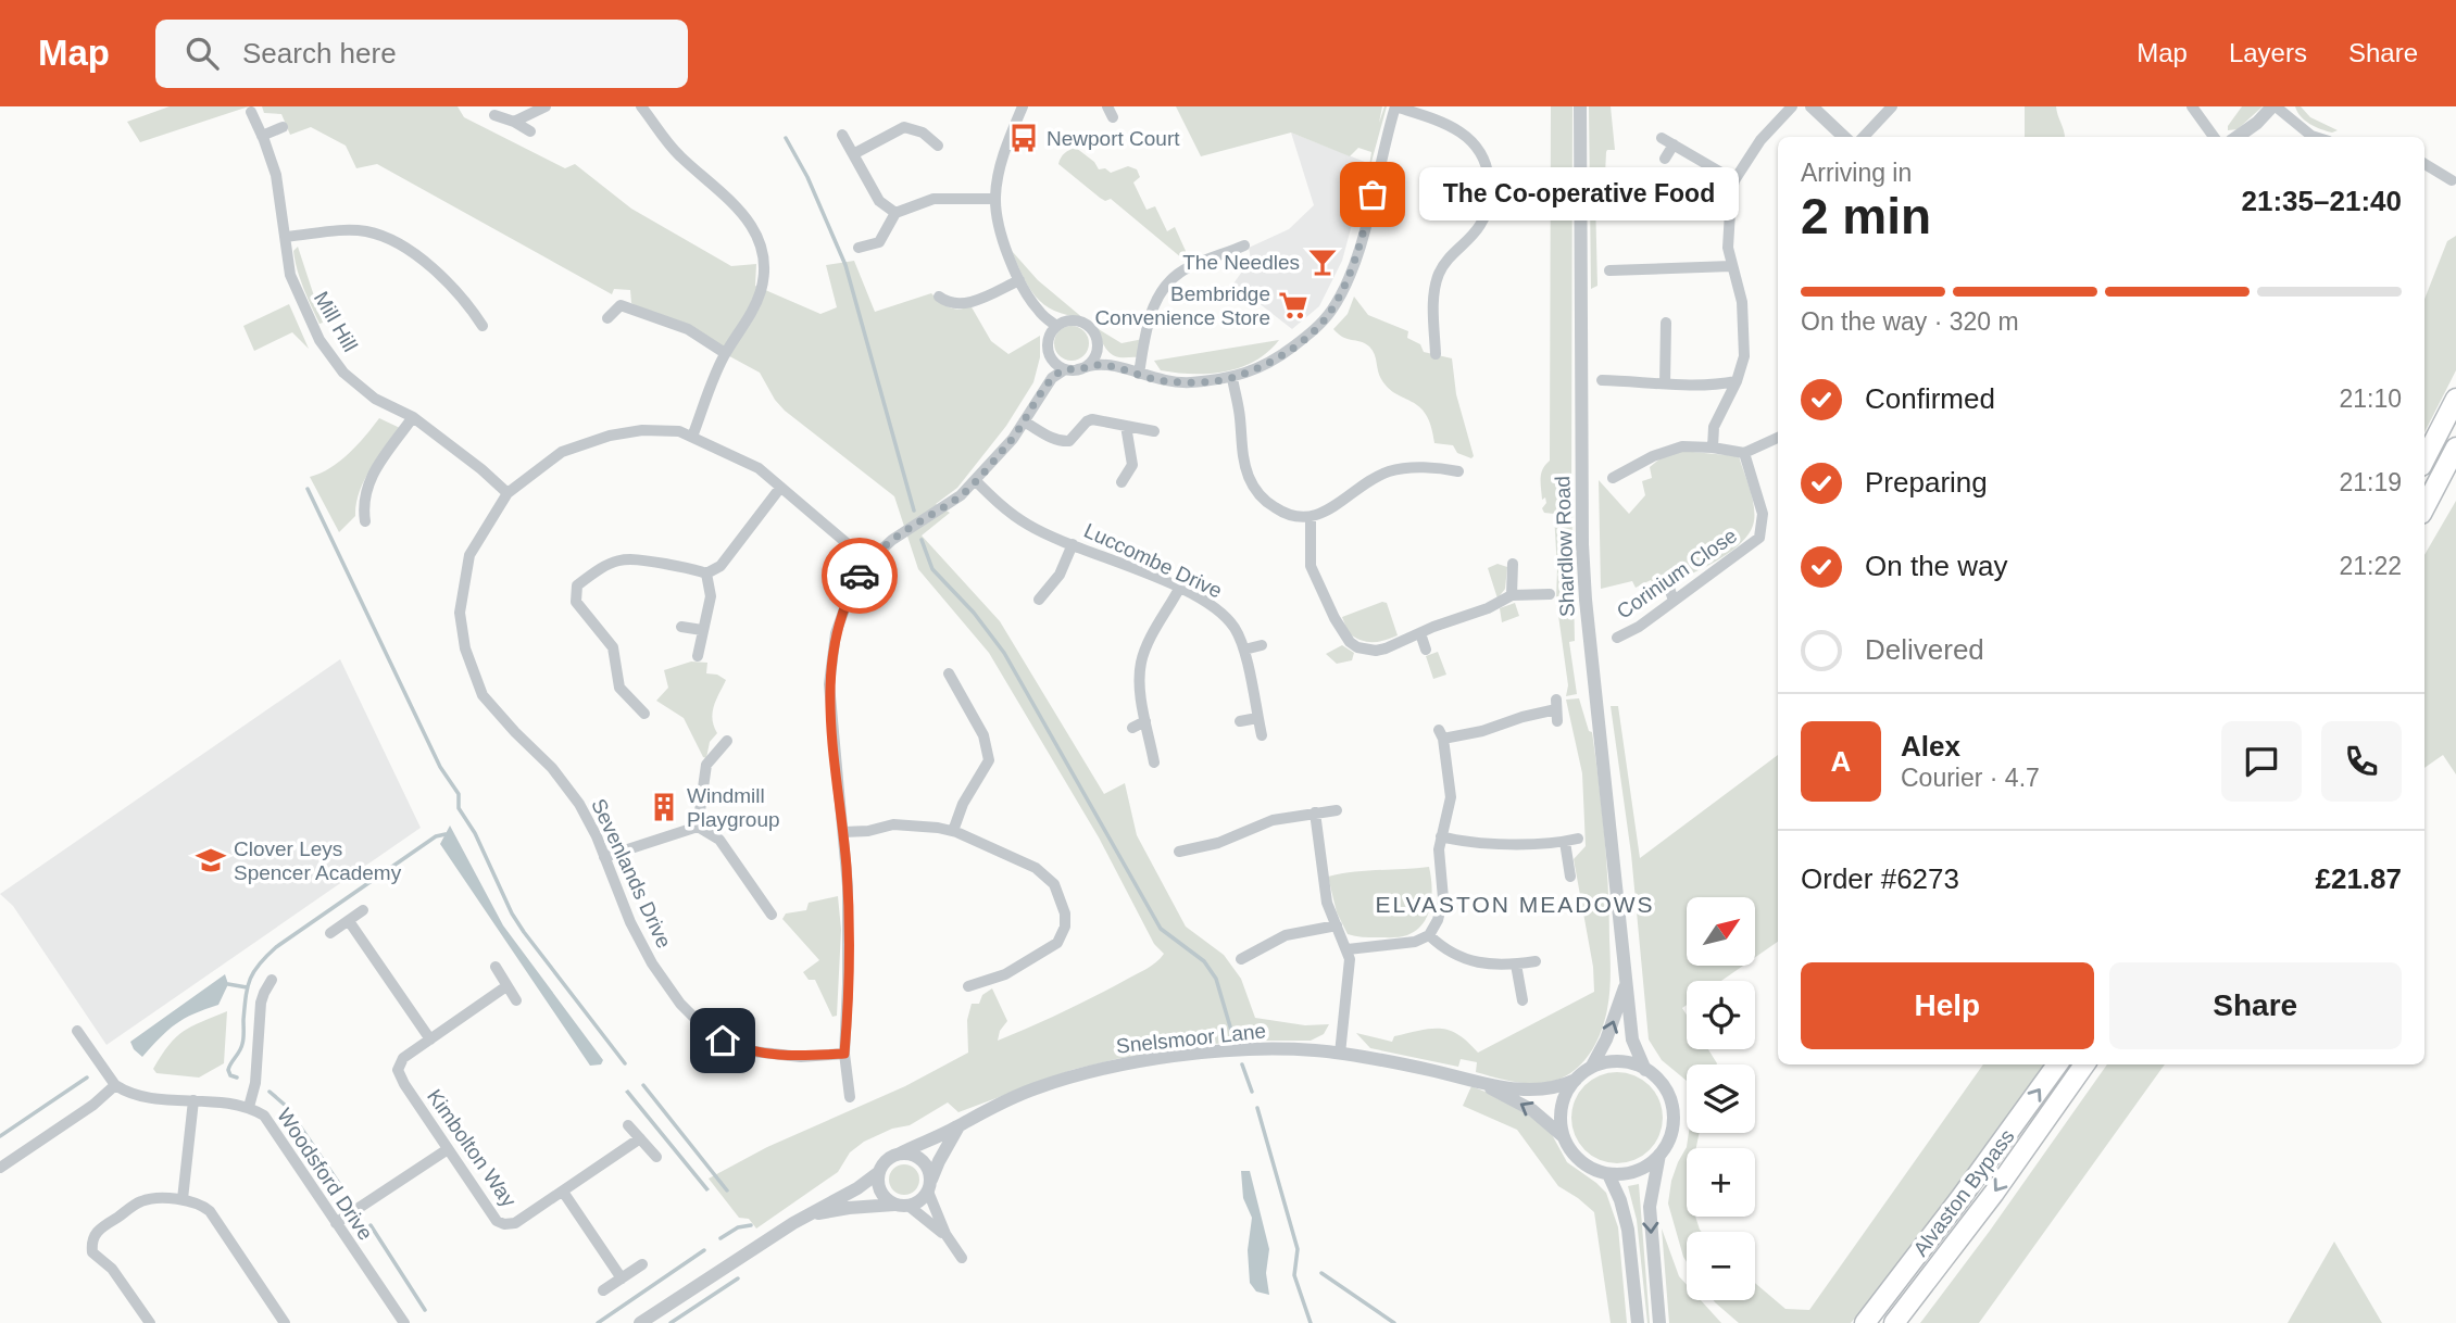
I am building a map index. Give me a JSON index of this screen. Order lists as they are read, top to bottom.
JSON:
{
  "streets": {
    "highway": ["Alvaston Bypass"],
    "street": [
      "Mill Hill",
      "Shardlow Road",
      "Luccombe Drive",
      "Corinium Close",
      "Sevenlands Drive",
      "Snelsmoor Lane",
      "Kimbolton Way",
      "Woodsford Drive"
    ]
  },
  "crossings": [
    ["Mill Hill", "Sevenlands Drive"],
    ["Shardlow Road", "Snelsmoor Lane"]
  ],
  "districts": ["ELVASTON MEADOWS"],
  "places": {
    "bus stop": ["Newport Court"],
    "other": ["The Co-operative Food"],
    "bar": ["The Needles"],
    "supermarket": ["Bembridge Convenience Store"],
    "building": ["Windmill Playgroup"],
    "school or university": ["Clover Leys Spencer Academy"]
  },
  "north": "top right",
  "page": {
    "header": "Map",
    "search": "Search here",
    "nav": ["Map", "Layers", "Share"],
    "heading": ["2 min", "Arriving in", "21:35–21:40"],
    "panel": [
      "Alex",
      "Courier · 4.7",
      "Order #6273",
      "£21.87"
    ],
    "bubble": "The Co-operative Food",
    "bar": "On the way · 320 m",
    "list": [
      ["Confirmed", "21:10"],
      ["Preparing", "21:19"],
      ["On the way", "21:22"],
      "Delivered"
    ],
    "round": "A",
    "map_buttons": ["+", "−"],
    "buttons": ["Help", "Share"]
  }
}
